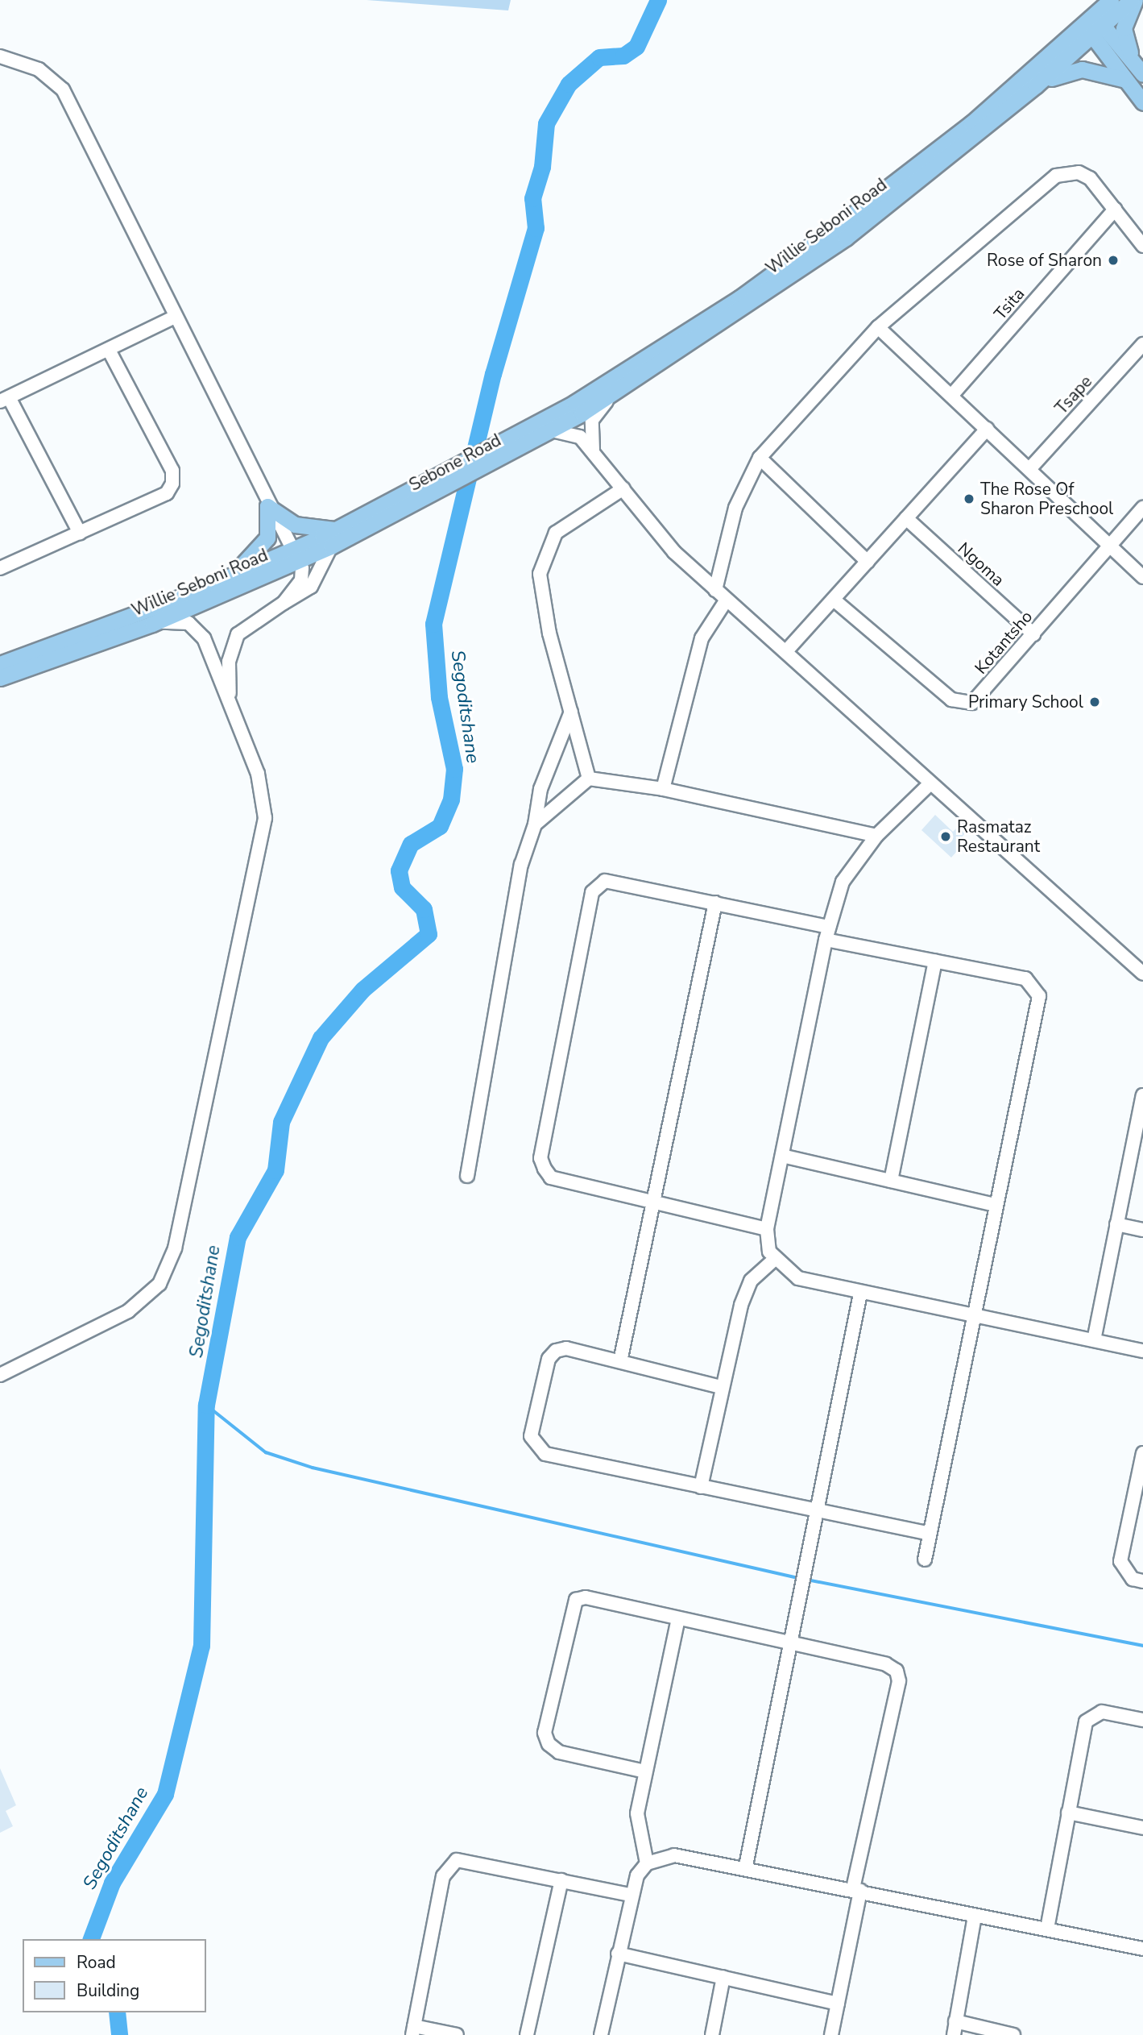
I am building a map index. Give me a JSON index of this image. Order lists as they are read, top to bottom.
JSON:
{
  "streets": {
    "main road": ["Willie Seboni Road", "Sebone Road"],
    "street": [
      "Tsita",
      "Tsape",
      "Ngoma",
      "Kotantsho"
    ]
  },
  "crossings": [
    ["Willie Seboni Road", "Sebone Road"],
    ["Ngoma", "Kotantsho"]
  ],
  "water": ["Segoditshane"],
  "places": [
    "Rose of Sharon",
    "The Rose Of Sharon Preschool",
    "Primary School",
    "Rasmataz Restaurant"
  ],
  "legend": ["Road", "Building"]
}
